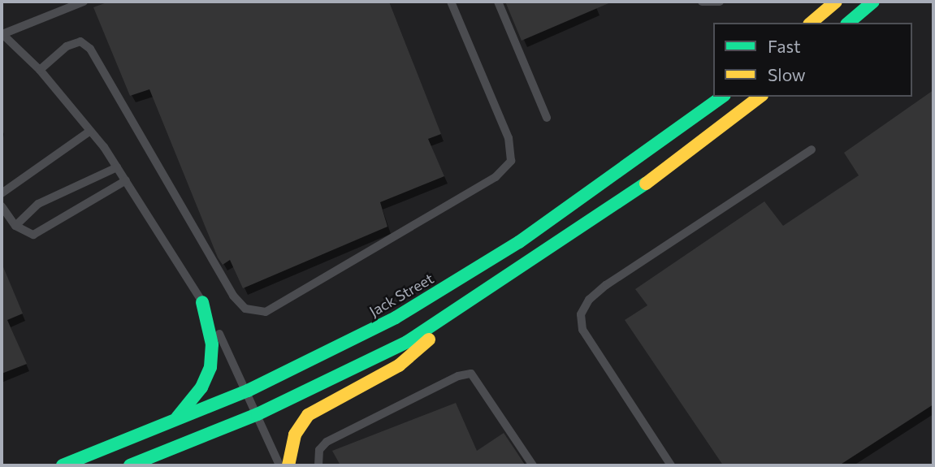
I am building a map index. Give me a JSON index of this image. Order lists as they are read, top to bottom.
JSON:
{
  "streets": {
    "main road": ["Jack Street"]
  },
  "legend": ["Fast", "Slow"]
}
